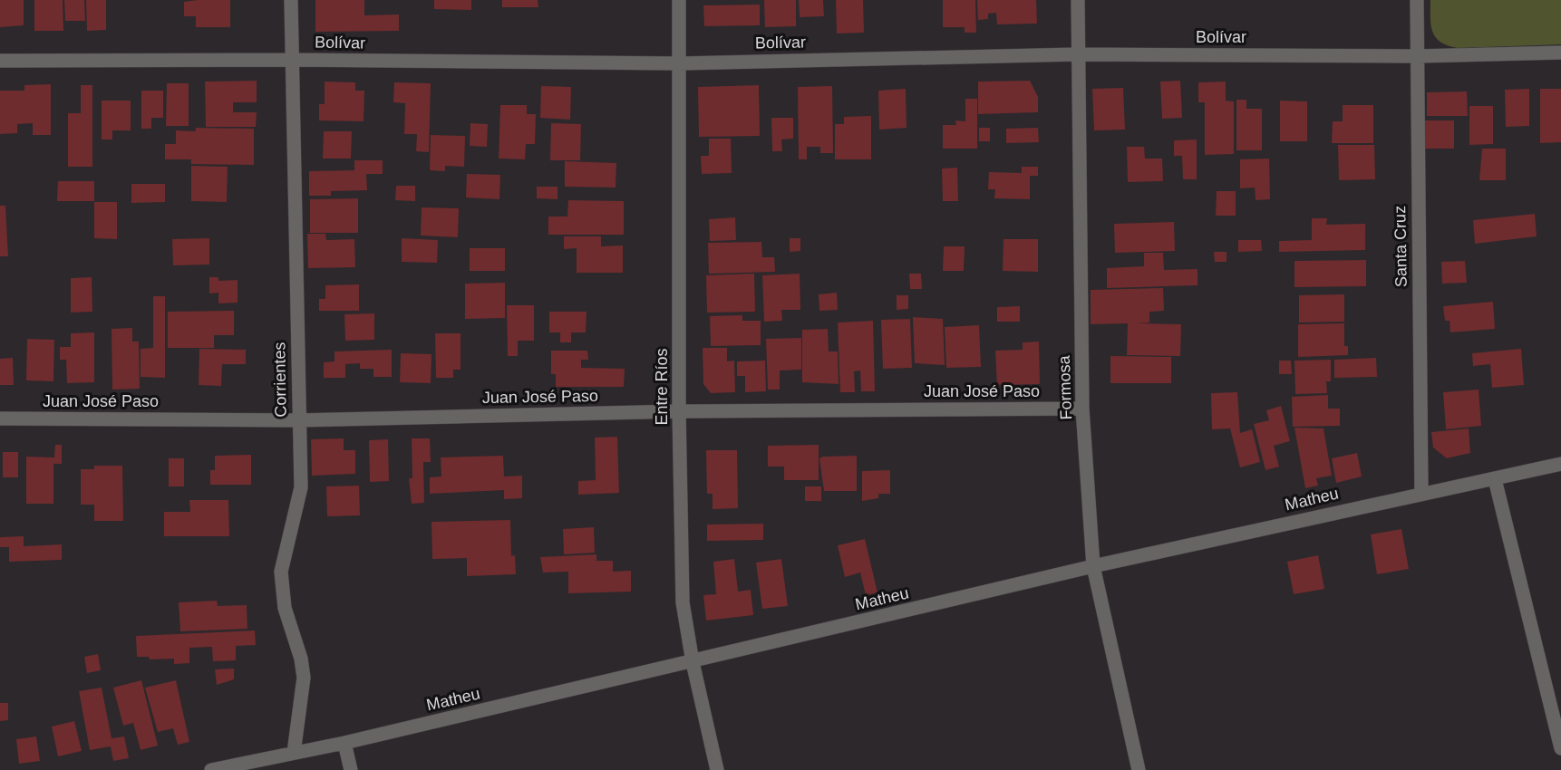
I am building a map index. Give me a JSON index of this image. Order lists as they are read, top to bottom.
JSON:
{
  "streets": {
    "street": [
      "Bolívar",
      "Santa Cruz",
      "Corrientes",
      "Entre Ríos",
      "Formosa",
      "Juan José Paso",
      "Matheu"
    ]
  },
  "crossings": [
    ["Bolívar", "Santa Cruz"],
    ["Bolívar", "Corrientes"],
    ["Bolívar", "Entre Ríos"],
    ["Bolívar", "Formosa"],
    ["Santa Cruz", "Matheu"],
    ["Corrientes", "Juan José Paso"],
    ["Corrientes", "Matheu"],
    ["Entre Ríos", "Juan José Paso"],
    ["Entre Ríos", "Matheu"],
    ["Formosa", "Juan José Paso"],
    ["Formosa", "Matheu"]
  ]
}
